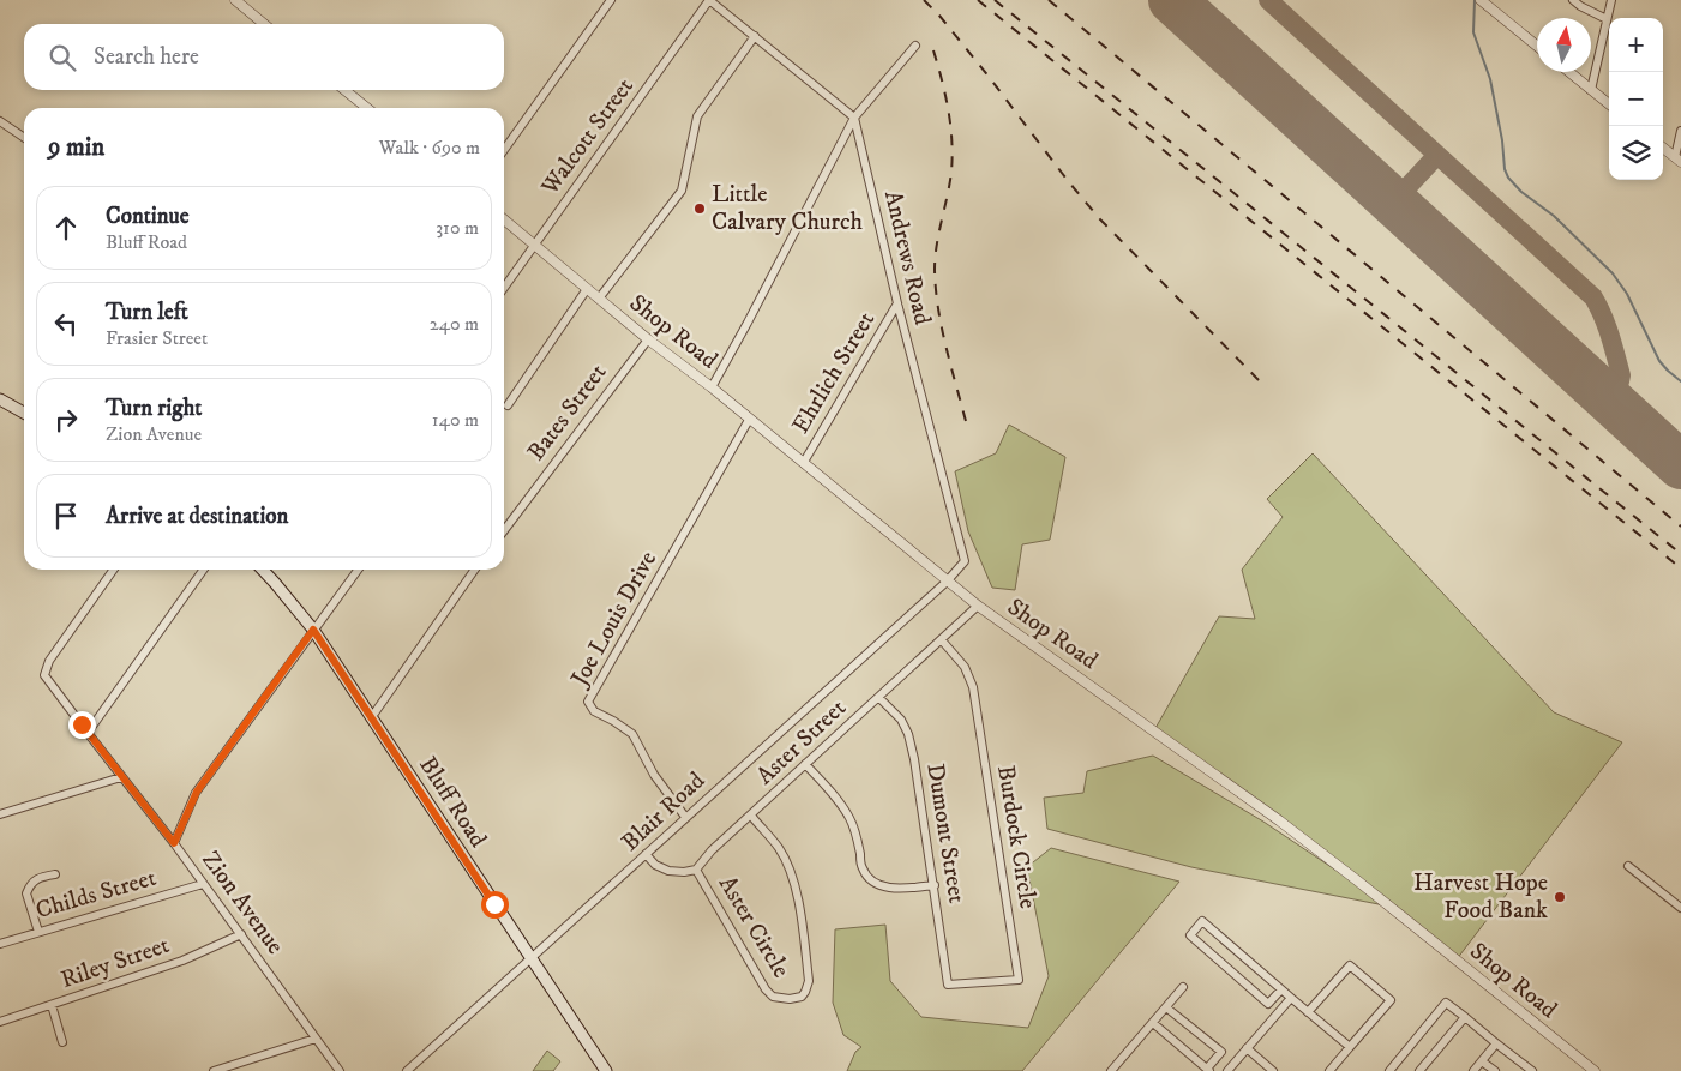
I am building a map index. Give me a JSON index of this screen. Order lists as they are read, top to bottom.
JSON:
{
  "streets": {
    "main road": ["Bluff Road"],
    "street": [
      "Walcott Street",
      "Andrews Road",
      "Shop Road",
      "Ehrlich Street",
      "Bates Street",
      "Joe Louis Drive",
      "Aster Street",
      "Blair Road",
      "Dumont Street",
      "Burdock Circle",
      "Childs Street",
      "Zion Avenue",
      "Aster Circle",
      "Riley Street"
    ]
  },
  "crossings": [
    ["Walcott Street", "Shop Road"],
    ["Andrews Road", "Shop Road"],
    ["Andrews Road", "Ehrlich Street"],
    ["Andrews Road", "Blair Road"],
    ["Shop Road", "Ehrlich Street"],
    ["Shop Road", "Bates Street"],
    ["Shop Road", "Joe Louis Drive"],
    ["Shop Road", "Aster Street"],
    ["Shop Road", "Blair Road"],
    ["Joe Louis Drive", "Blair Road"],
    ["Aster Street", "Dumont Street"],
    ["Aster Street", "Burdock Circle"],
    ["Aster Street", "Aster Circle"],
    ["Bluff Road", "Blair Road"],
    ["Dumont Street", "Burdock Circle"],
    ["Childs Street", "Zion Avenue"],
    ["Zion Avenue", "Riley Street"]
  ],
  "places": ["Little Calvary Church", "Harvest Hope Food Bank"],
  "north": "top",
  "page": {
    "map_buttons": ["+", "−"],
    "search": "Search here",
    "heading": ["9 min", "Walk · 690 m"],
    "list": [
      ["Continue", "Bluff Road", "310 m"],
      ["Turn left", "Frasier Street", "240 m"],
      ["Turn right", "Zion Avenue", "140 m"],
      "Arrive at destination"
    ]
  }
}
